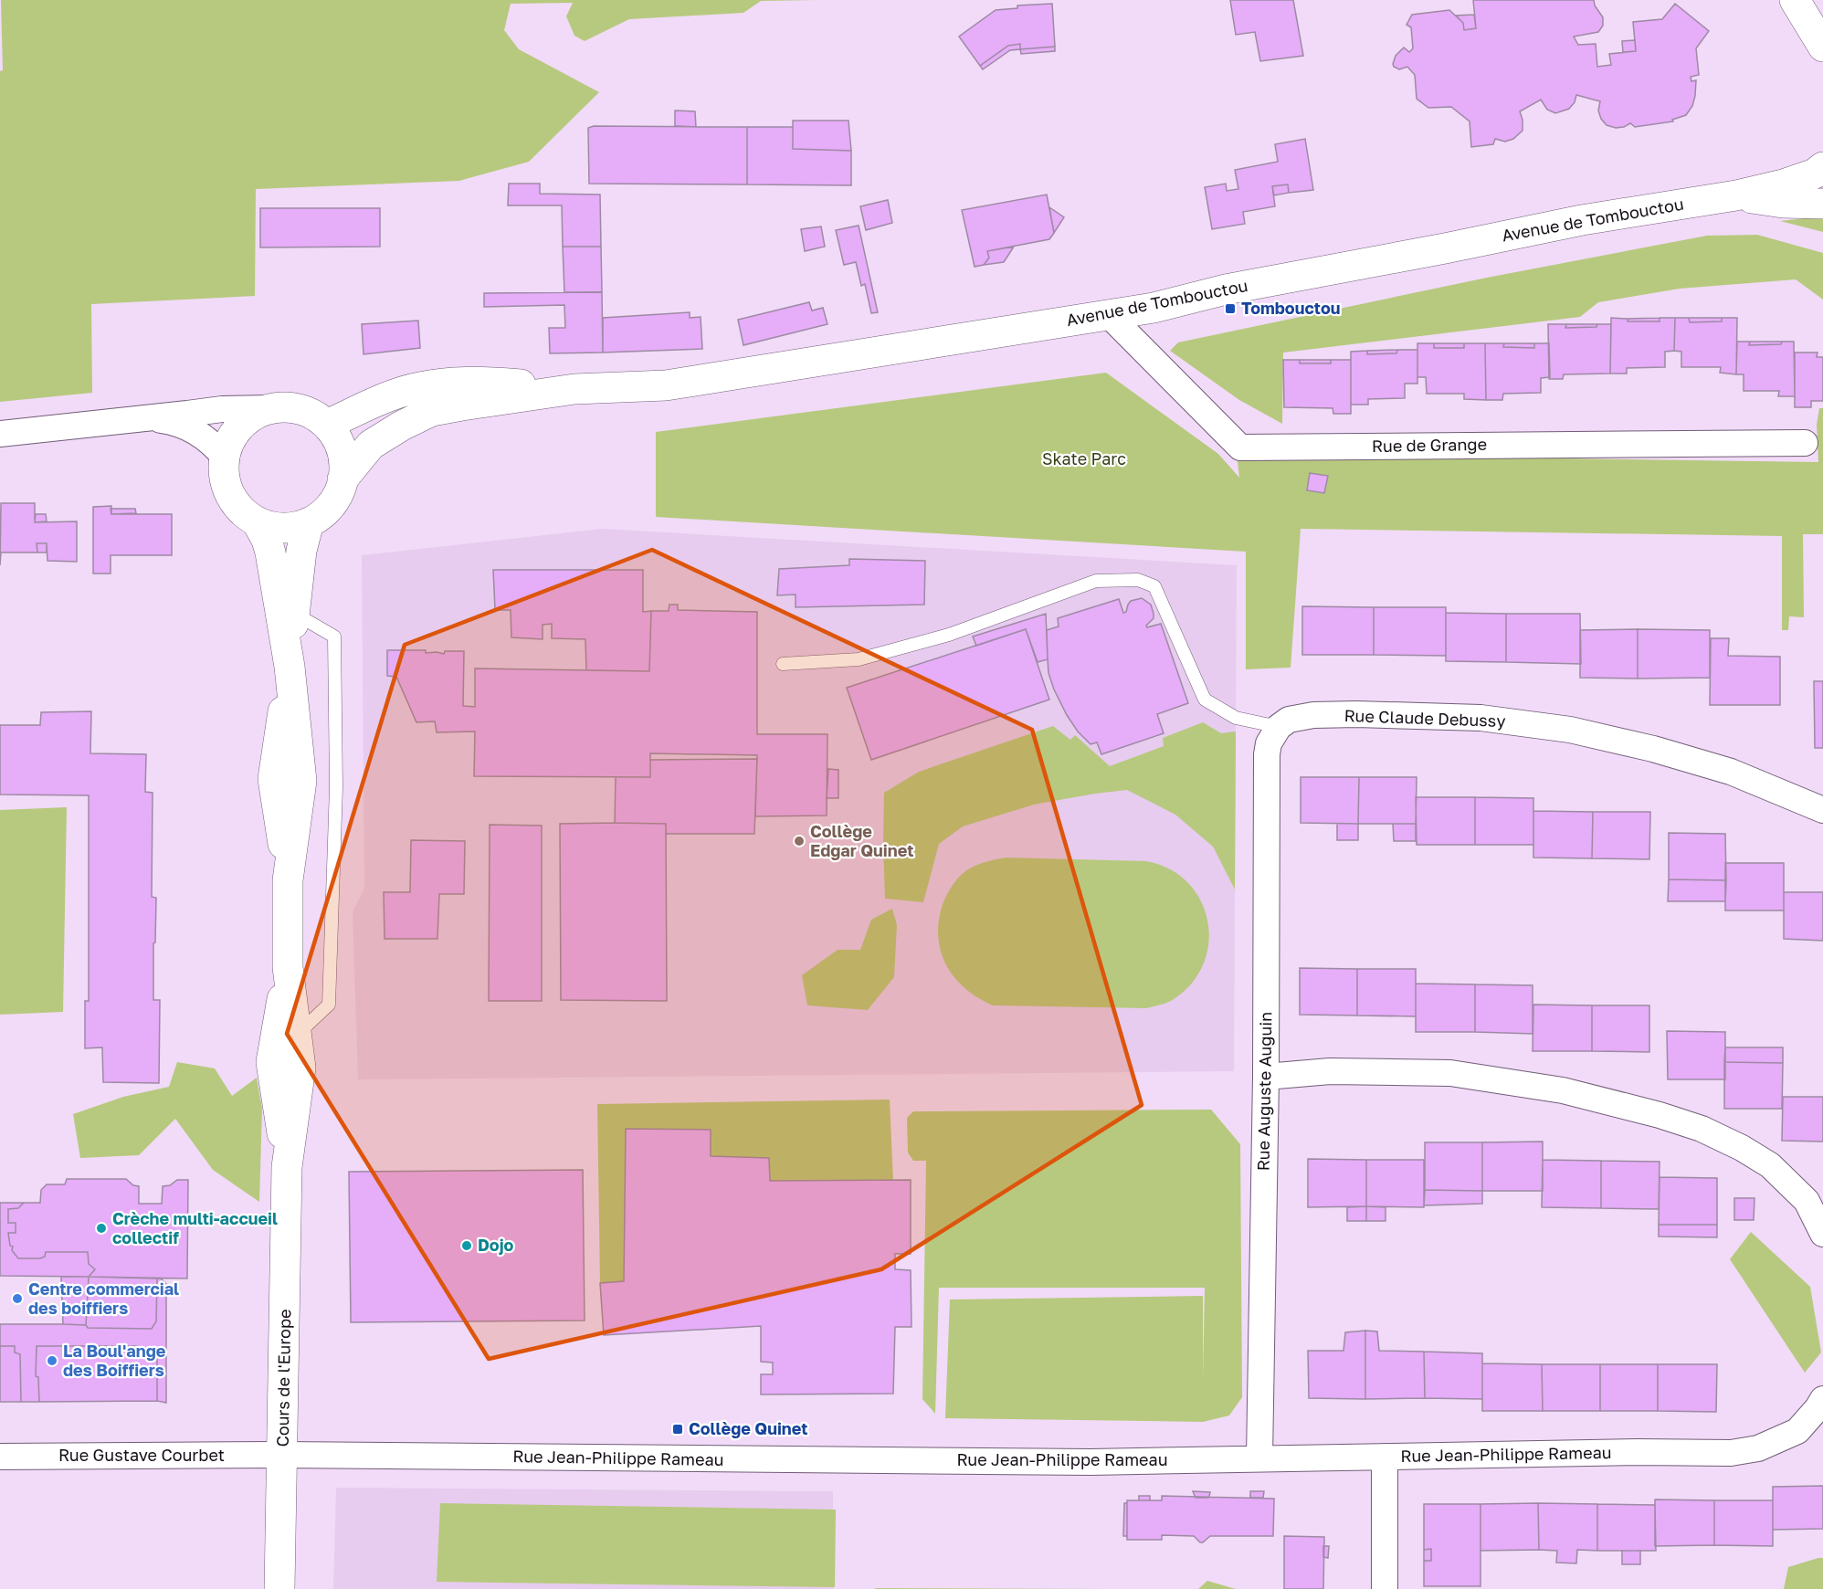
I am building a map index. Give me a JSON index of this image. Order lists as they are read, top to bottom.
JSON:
{
  "streets": {
    "street": [
      "Avenue de Tombouctou",
      "Rue de Grange",
      "Rue Claude Debussy",
      "Rue Auguste Auguin",
      "Cours de l'Europe",
      "Rue Jean-Philippe Rameau",
      "Rue Gustave Courbet"
    ]
  },
  "crossings": [
    ["Avenue de Tombouctou", "Rue de Grange"],
    ["Avenue de Tombouctou", "Cours de l'Europe"],
    ["Rue Claude Debussy", "Rue Auguste Auguin"],
    ["Rue Auguste Auguin", "Rue Jean-Philippe Rameau"],
    ["Cours de l'Europe", "Rue Jean-Philippe Rameau"],
    ["Cours de l'Europe", "Rue Gustave Courbet"],
    ["Rue Jean-Philippe Rameau", "Rue Gustave Courbet"]
  ],
  "parks": ["Skate Parc"],
  "places": {
    "transit": ["Tombouctou", "Collège Quinet"],
    "other": [
      "Collège Edgar Quinet",
      "Crèche multi-accueil collectif",
      "Dojo",
      "Centre commercial des boiffiers",
      "La Boul'ange des Boiffiers"
    ]
  }
}
